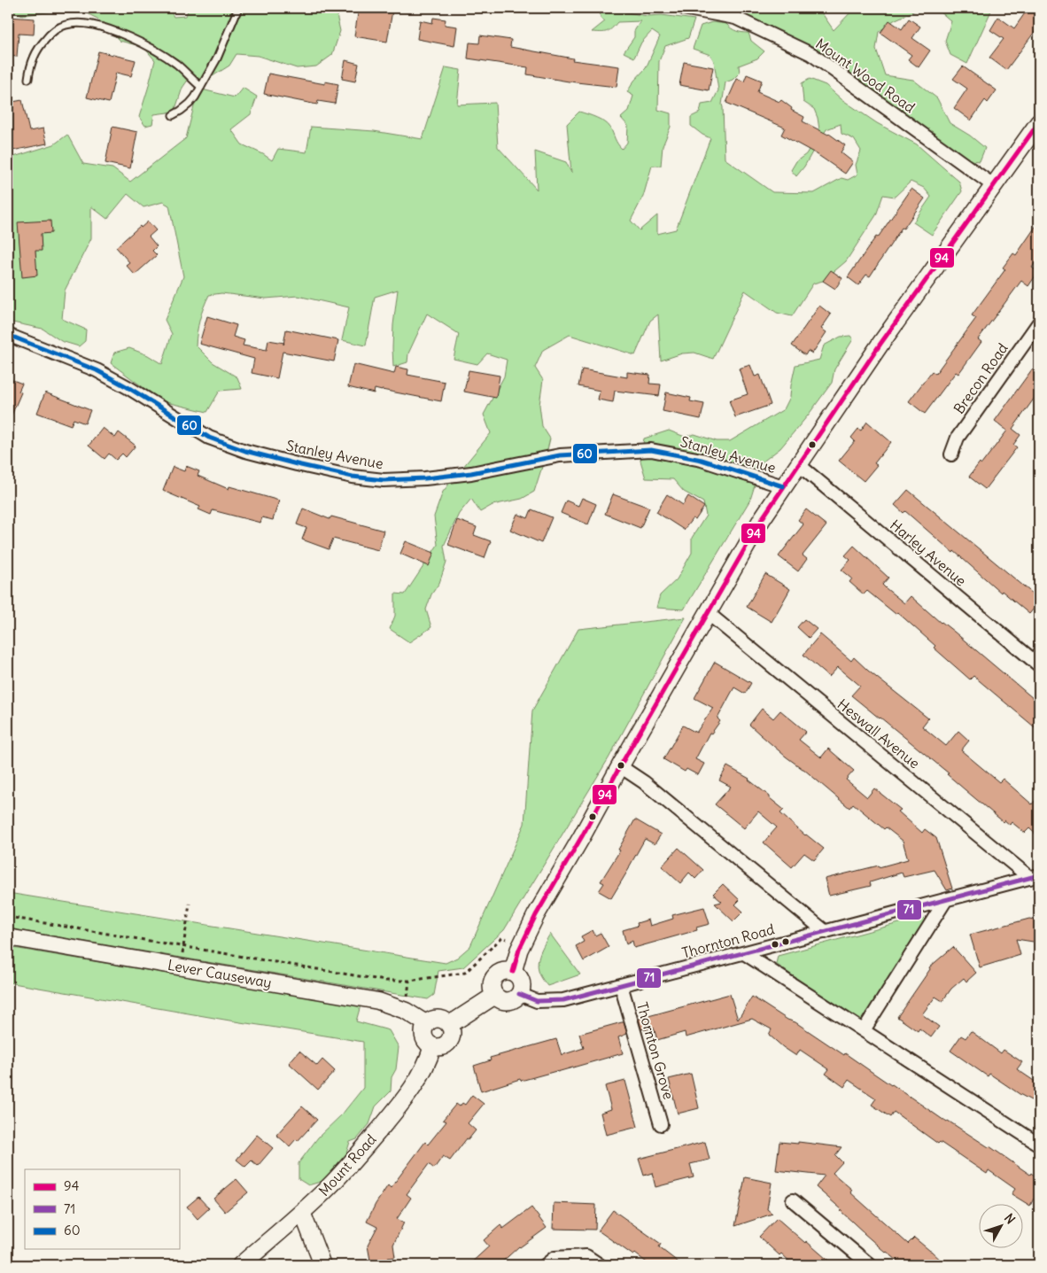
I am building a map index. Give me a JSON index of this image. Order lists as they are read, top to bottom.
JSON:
{
  "streets": {
    "main road": ["Mount Road"],
    "street": [
      "Mount Wood Road",
      "Brecon Road",
      "Stanley Avenue",
      "Harley Avenue",
      "Heswall Avenue",
      "Thornton Road",
      "Lever Causeway",
      "Thornton Grove"
    ]
  },
  "crossings": [
    ["Heswall Avenue", "Thornton Road"],
    ["Thornton Road", "Thornton Grove"],
    ["Lever Causeway", "Mount Road"]
  ],
  "lines": ["transit line 94", "transit line 60", "transit line 71"],
  "legend": ["94", "71", "60"],
  "north": "top right"
}
